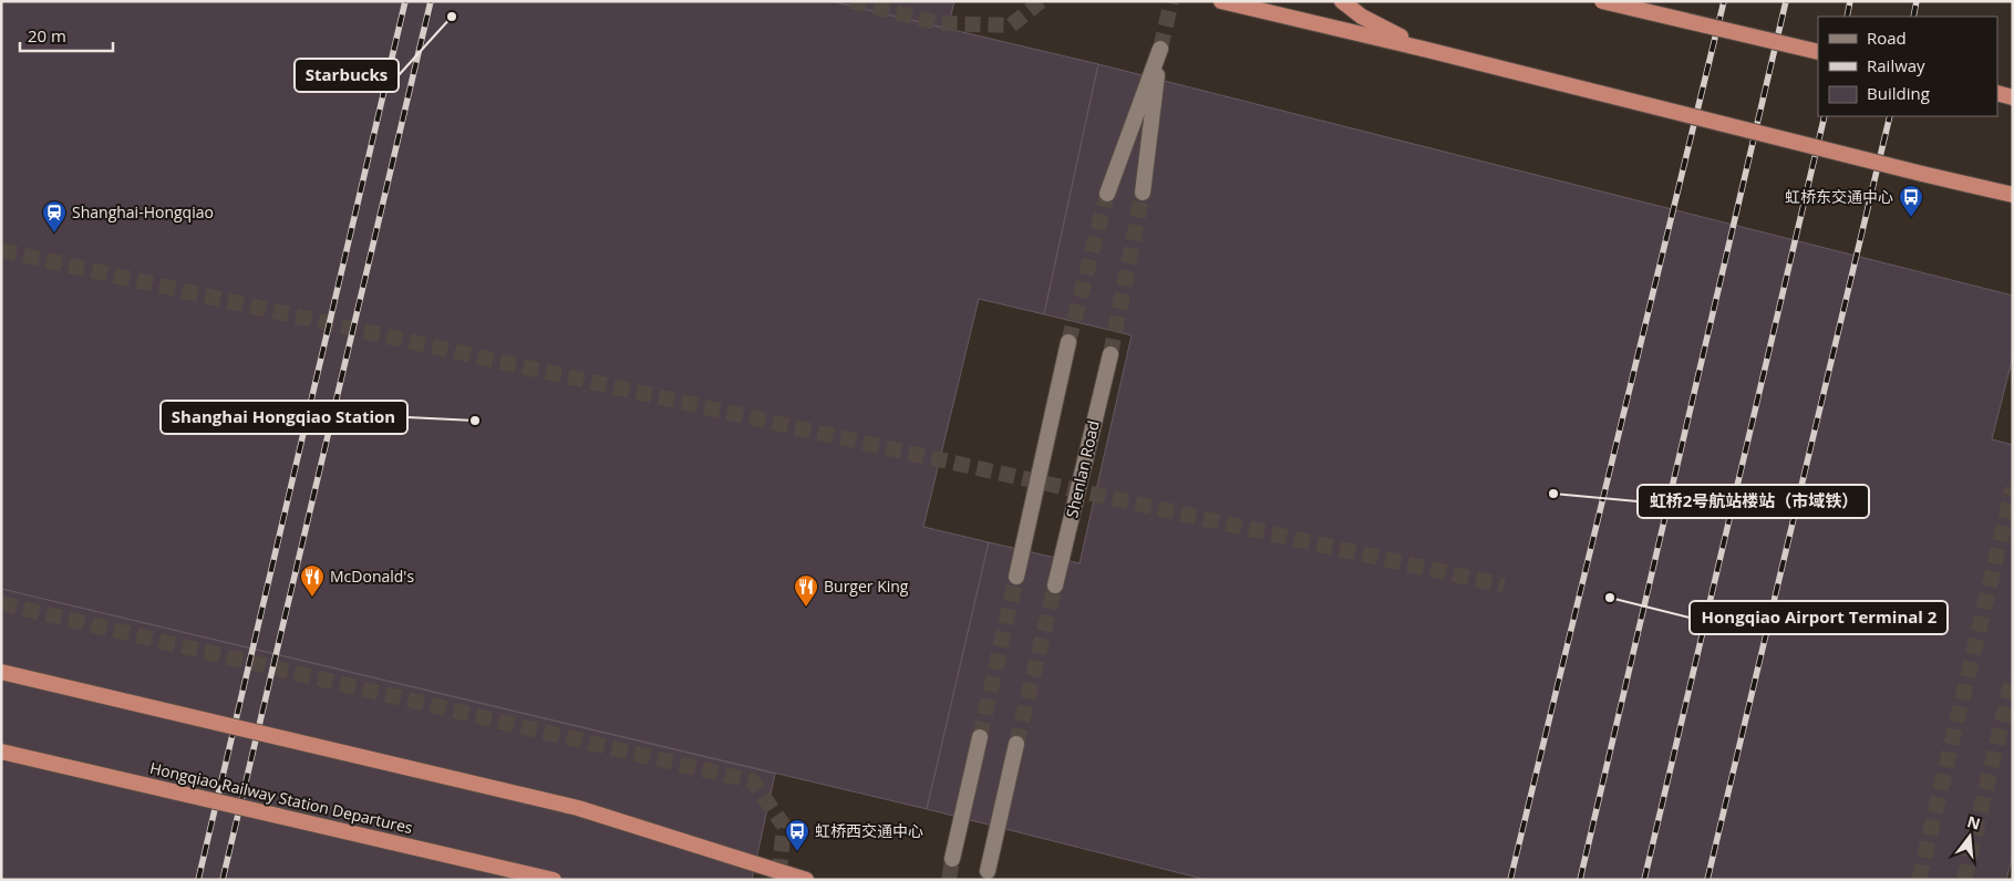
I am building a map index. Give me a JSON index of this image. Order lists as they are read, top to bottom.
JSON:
{
  "streets": {
    "highway": ["Hongqiao Railway Station Departures"],
    "street": ["Shenlan Road"]
  },
  "places": {
    "other": [
      "Starbucks",
      "Shanghai Hongqiao Station",
      "虹桥2号航站楼站（市域铁）",
      "Hongqiao Airport Terminal 2"
    ],
    "bus stop": ["虹桥东交通中心", "虹桥西交通中心"],
    "station": ["Shanghai-Hongqiao"],
    "restaurant": ["McDonald's", "Burger King"]
  },
  "legend": ["Road", "Railway", "Building"],
  "scale_bar": "20 m",
  "north": "top"
}
